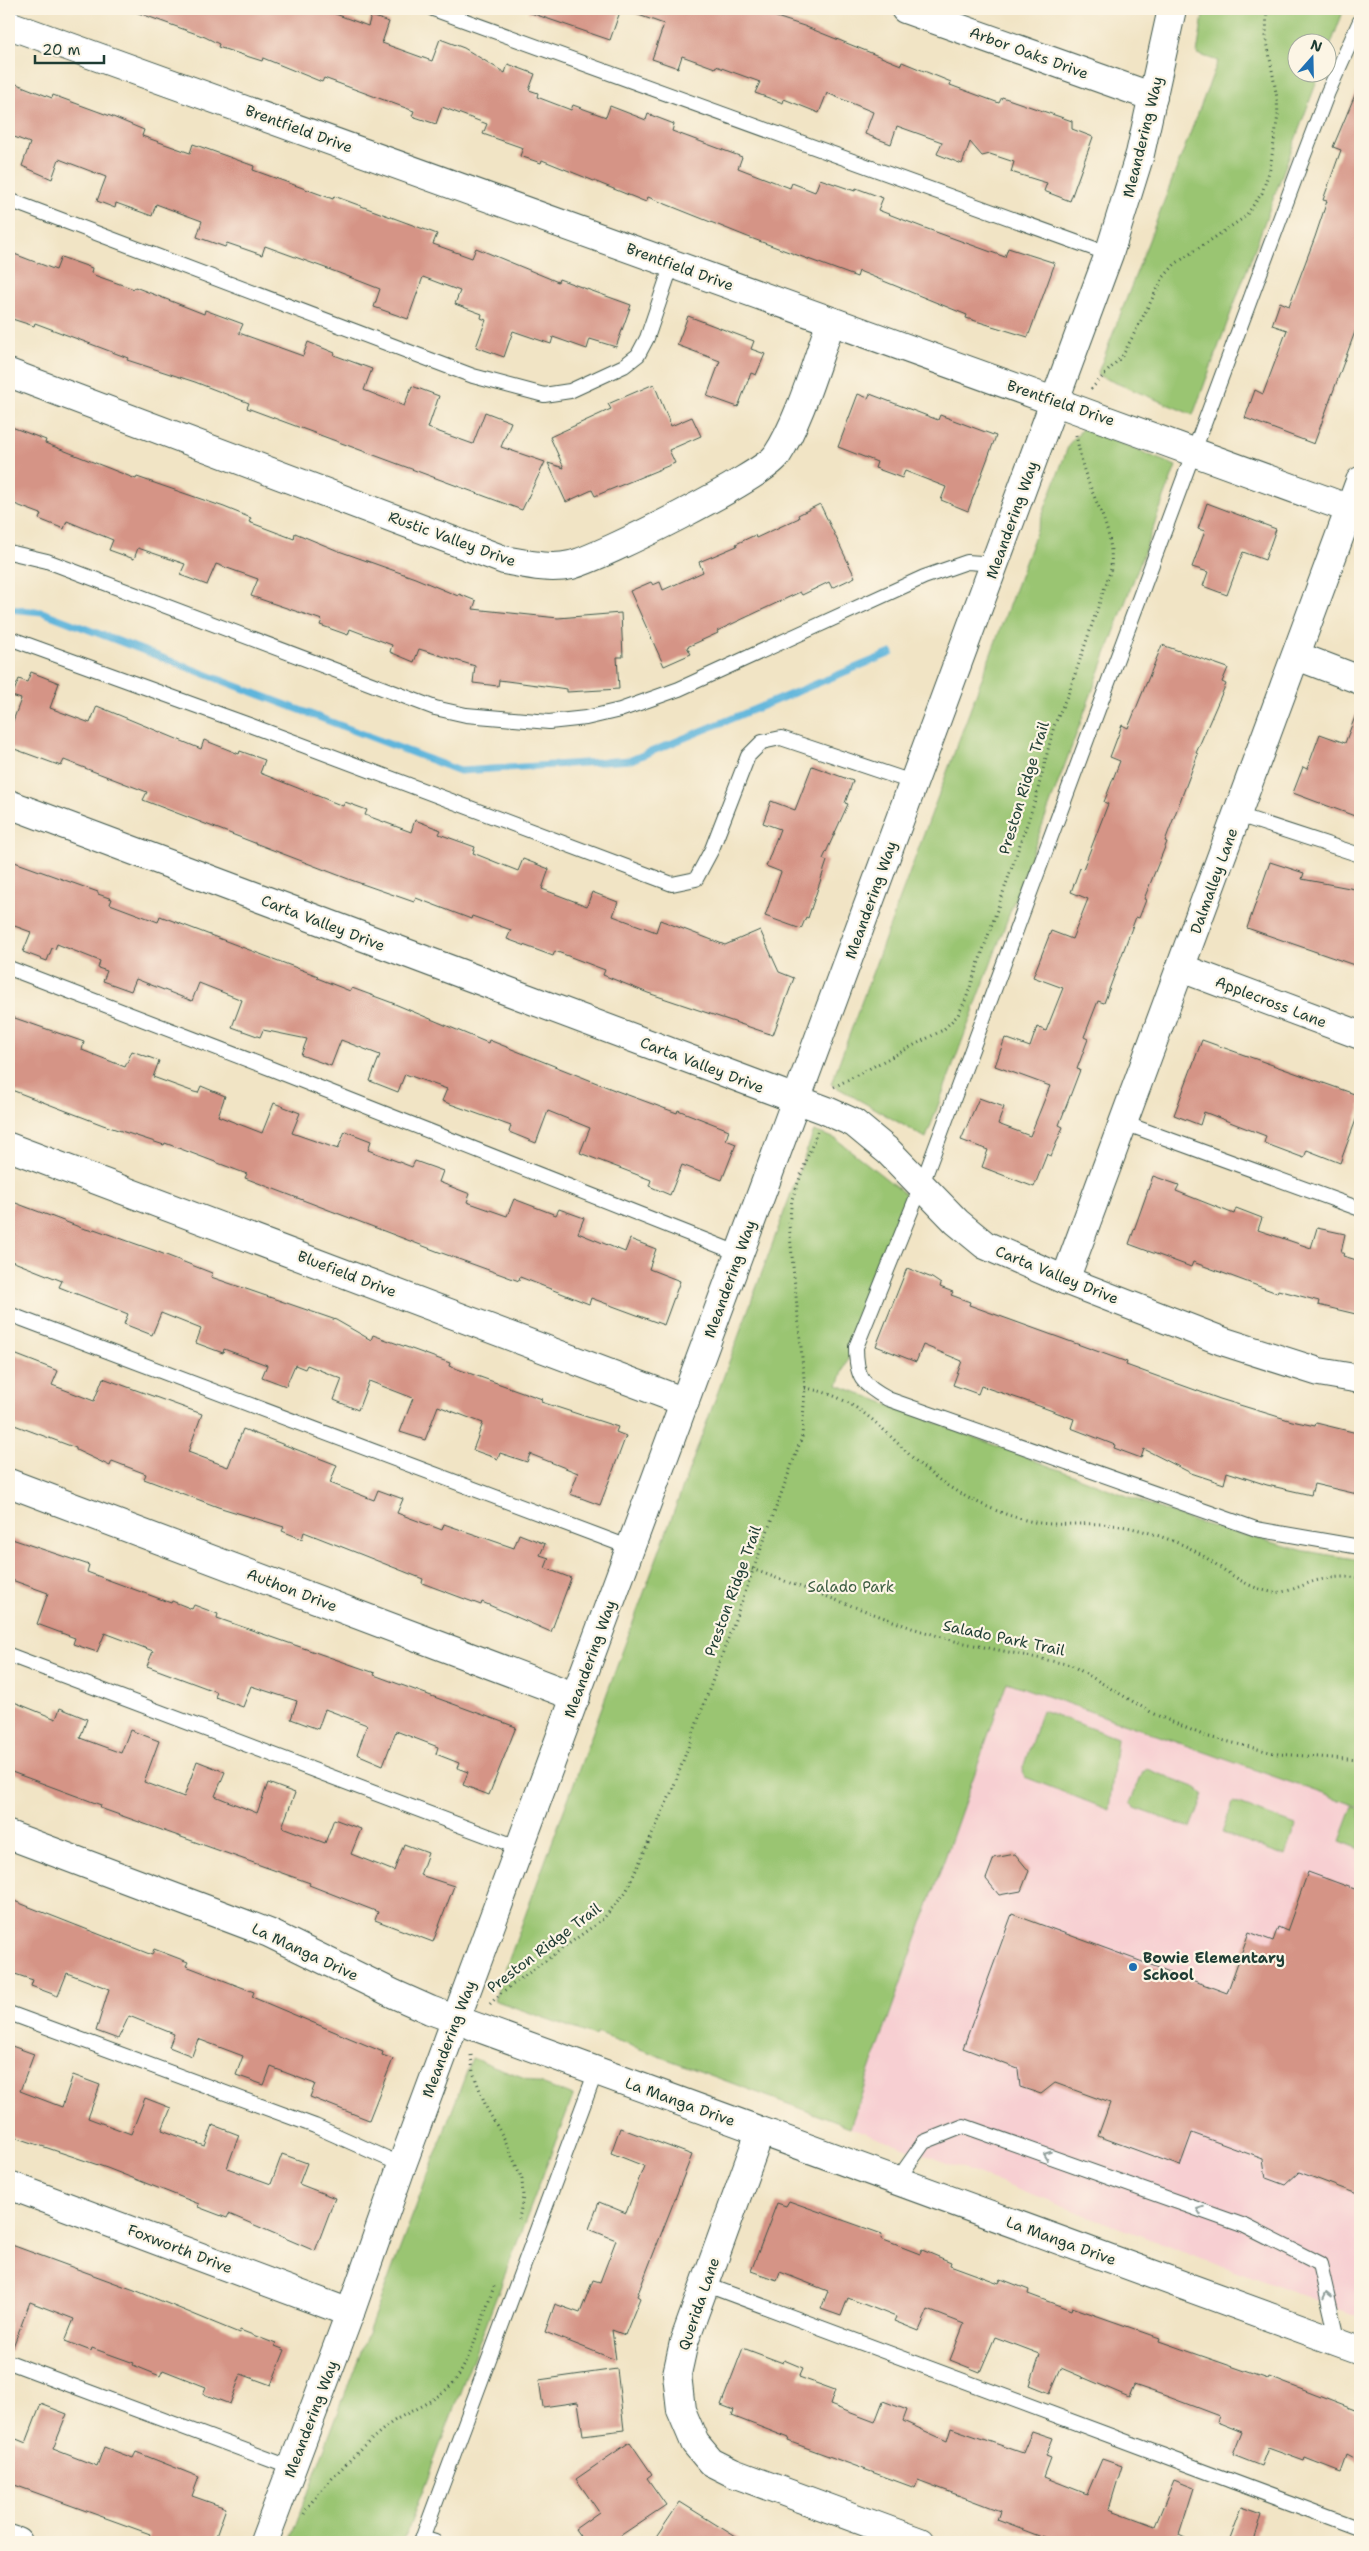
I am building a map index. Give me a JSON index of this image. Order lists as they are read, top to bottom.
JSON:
{
  "streets": {
    "street": [
      "Arbor Oaks Drive",
      "Brentfield Drive",
      "Meandering Way",
      "Rustic Valley Drive",
      "Dalmalley Lane",
      "Carta Valley Drive",
      "Applecross Lane",
      "Bluefield Drive",
      "Authon Drive",
      "La Manga Drive",
      "Foxworth Drive",
      "Querida Lane"
    ],
    "path": ["Preston Ridge Trail", "Salado Park Trail"]
  },
  "crossings": [
    ["Arbor Oaks Drive", "Meandering Way"],
    ["Brentfield Drive", "Meandering Way"],
    ["Brentfield Drive", "Rustic Valley Drive"],
    ["Brentfield Drive", "Dalmalley Lane"],
    ["Meandering Way", "Preston Ridge Trail"],
    ["Meandering Way", "Carta Valley Drive"],
    ["Meandering Way", "Bluefield Drive"],
    ["Meandering Way", "Authon Drive"],
    ["Meandering Way", "La Manga Drive"],
    ["Meandering Way", "Foxworth Drive"],
    ["Preston Ridge Trail", "Salado Park Trail"],
    ["Preston Ridge Trail", "La Manga Drive"],
    ["Dalmalley Lane", "Carta Valley Drive"],
    ["Dalmalley Lane", "Applecross Lane"],
    ["La Manga Drive", "Querida Lane"]
  ],
  "parks": ["Salado Park"],
  "places": ["Bowie Elementary School"],
  "scale_bar": "20 m",
  "north": "top"
}
